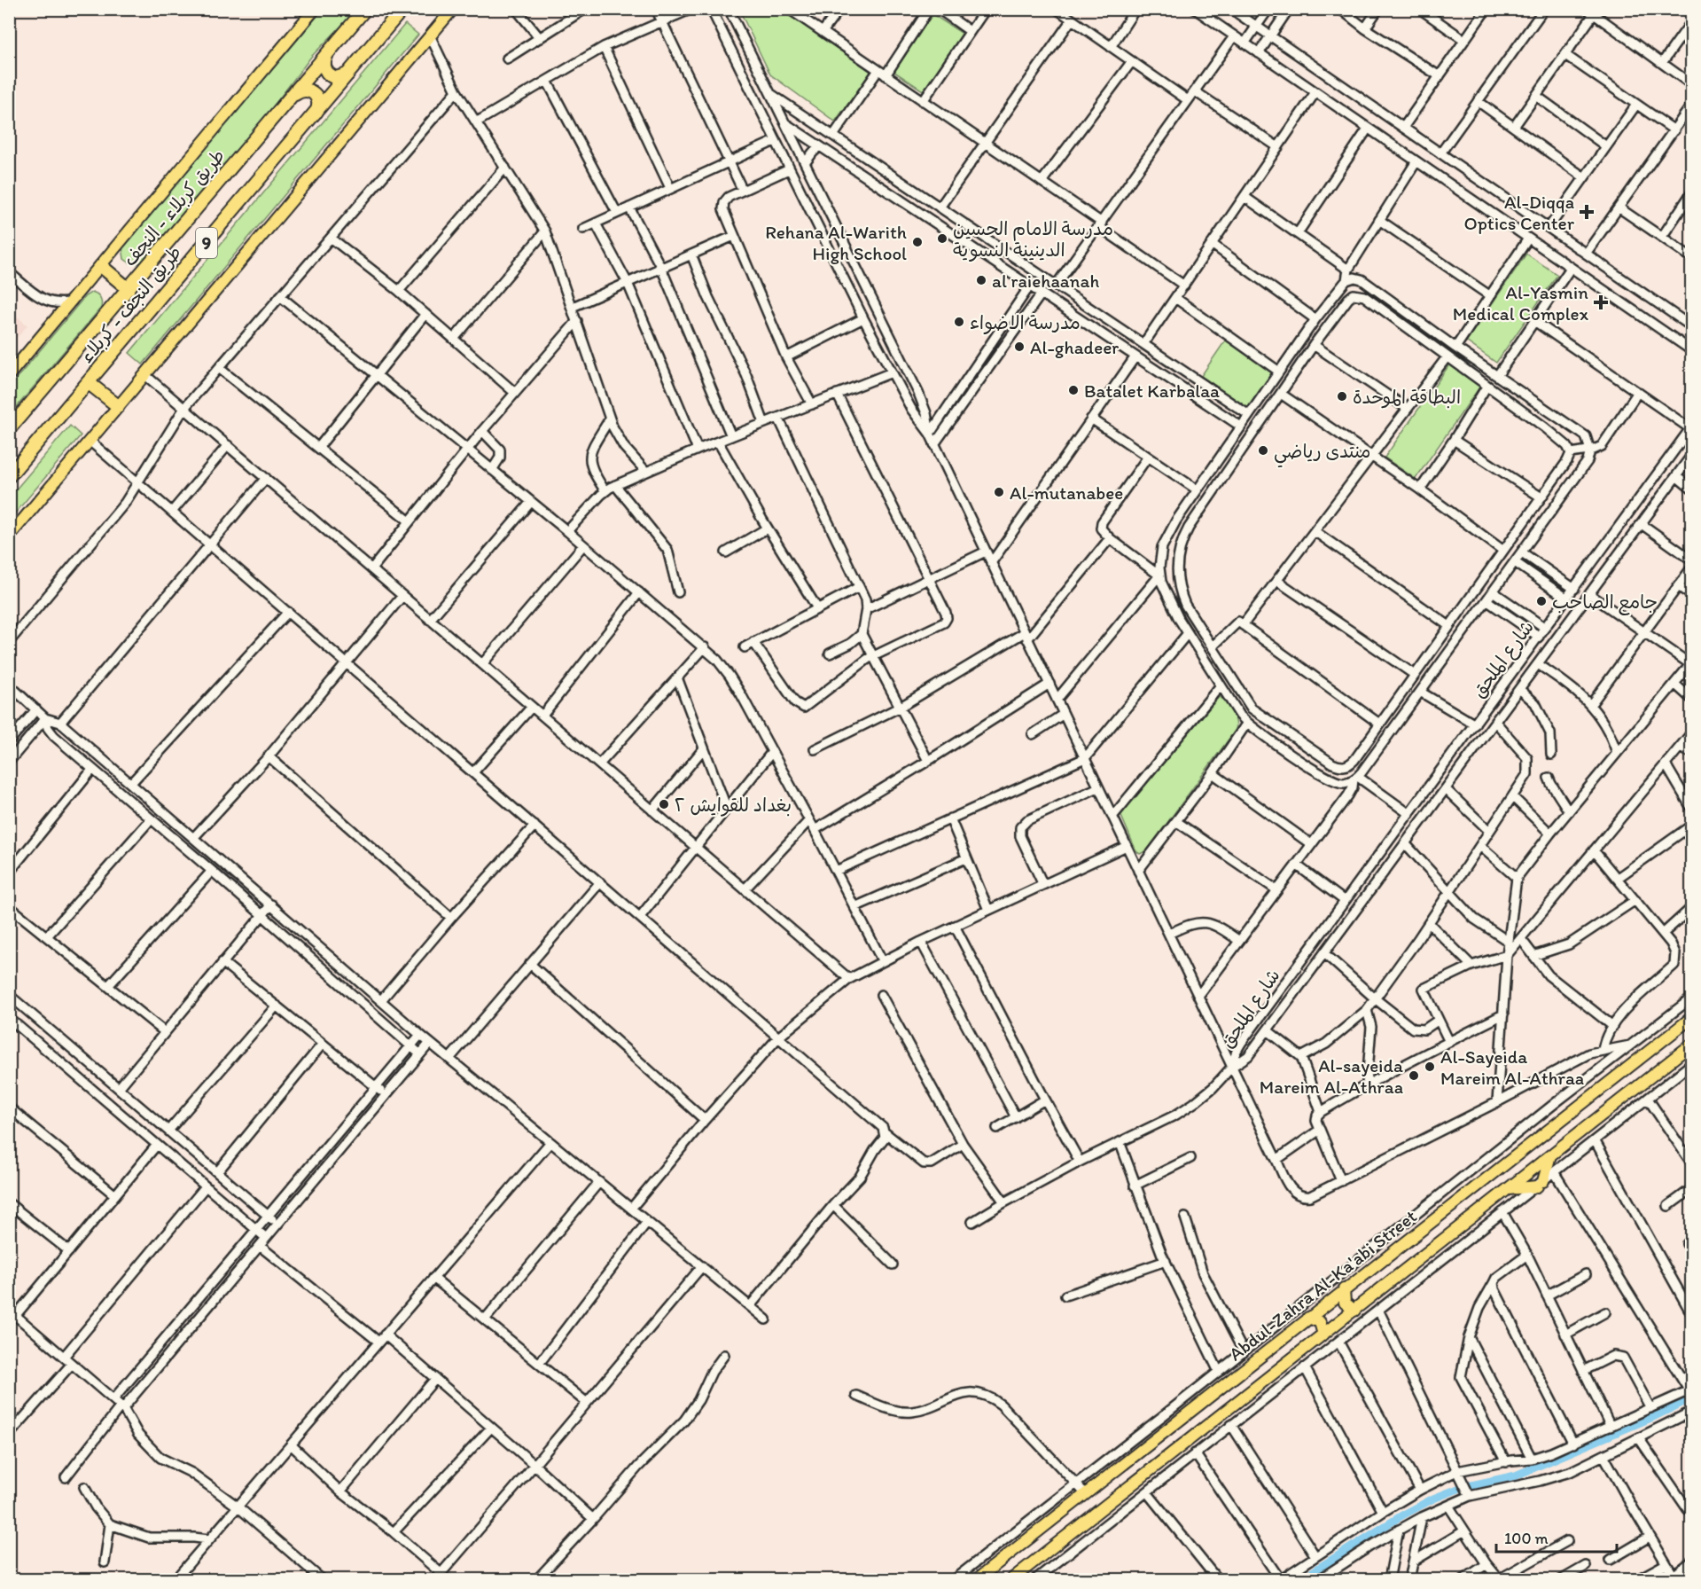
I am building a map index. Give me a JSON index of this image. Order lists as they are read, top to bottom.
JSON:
{
  "streets": {
    "highway": ["طريق كربلاء - النجف", "9", "طريق النجف - كربلاء"],
    "main road": ["Abdul-Zahra Al-Ka'abi Street"],
    "street": ["شارع الملحق"]
  },
  "places": {
    "health": ["Al-Diqqa Optics Center", "Al-Yasmin Medical Complex"],
    "other": [
      "مدرسة الامام الحسين الدينينة النسوية",
      "Rehana Al-Warith High School",
      "al raiehaanah",
      "مدرسة الاضواء",
      "Al-ghadeer",
      "Batalet Karbalaa",
      "البطاقة الموحدة",
      "منتدى رياضي",
      "Al-mutanabee",
      "جامع الصاحب",
      "بغداد للقوايش ٢",
      "Al-Sayeida Mareim Al-Athraa",
      "Al-sayeida Mareim Al-Athraa"
    ]
  },
  "scale_bar": "100 m"
}
